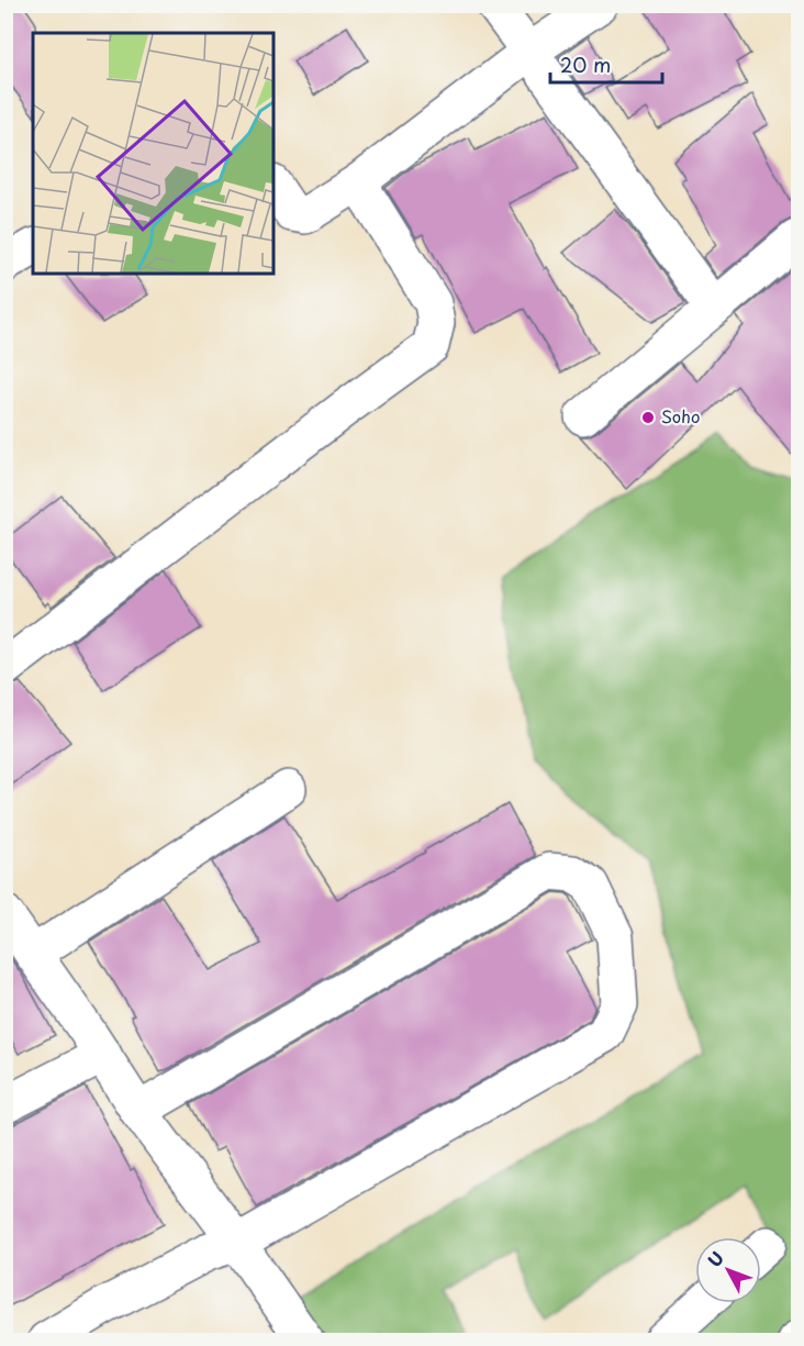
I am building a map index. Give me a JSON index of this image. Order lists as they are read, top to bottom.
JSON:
{
  "places": ["Soho"],
  "scale_bar": "20 m",
  "north": "top left"
}
